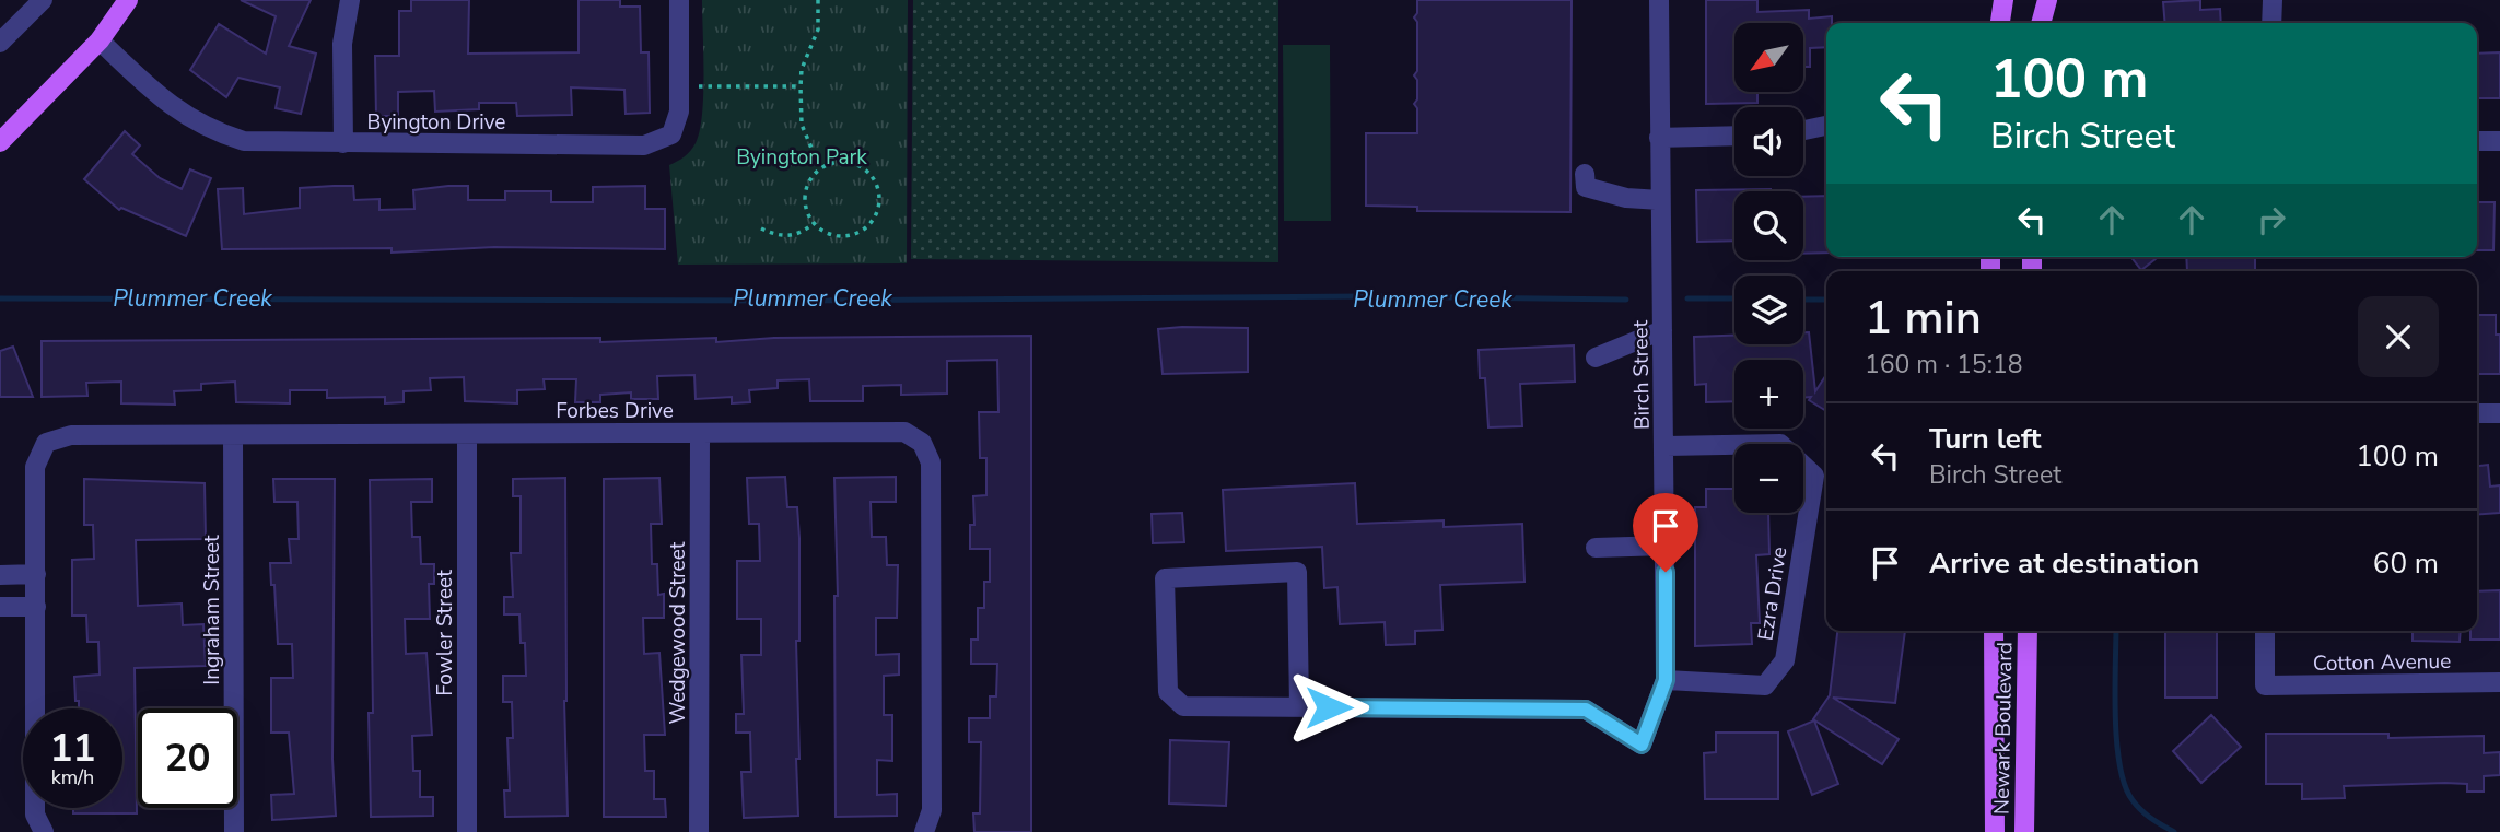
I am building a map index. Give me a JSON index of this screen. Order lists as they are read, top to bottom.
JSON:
{
  "streets": {
    "main road": ["Newark Boulevard"],
    "street": [
      "Byington Drive",
      "Birch Street",
      "Forbes Drive",
      "Ezra Drive",
      "Ingraham Street",
      "Fowler Street",
      "Wedgewood Street",
      "Cotton Avenue"
    ]
  },
  "crossings": [
    ["Birch Street", "Ezra Drive"],
    ["Forbes Drive", "Ingraham Street"],
    ["Forbes Drive", "Fowler Street"],
    ["Forbes Drive", "Wedgewood Street"]
  ],
  "water": ["Plummer Creek"],
  "parks": ["Byington Park"],
  "north": "bottom left",
  "page": {
    "map_buttons": ["+", "−"],
    "turn": ["100 m", "Birch Street"],
    "heading": ["1 min", "160 m · 15:18"],
    "list": [
      {
        "name": "Turn left",
        "note": "Birch Street",
        "value": "100 m"
      },
      {
        "name": "Arrive at destination",
        "value": "60 m"
      }
    ],
    "speed": "11 km/h",
    "limit": "20"
  }
}
